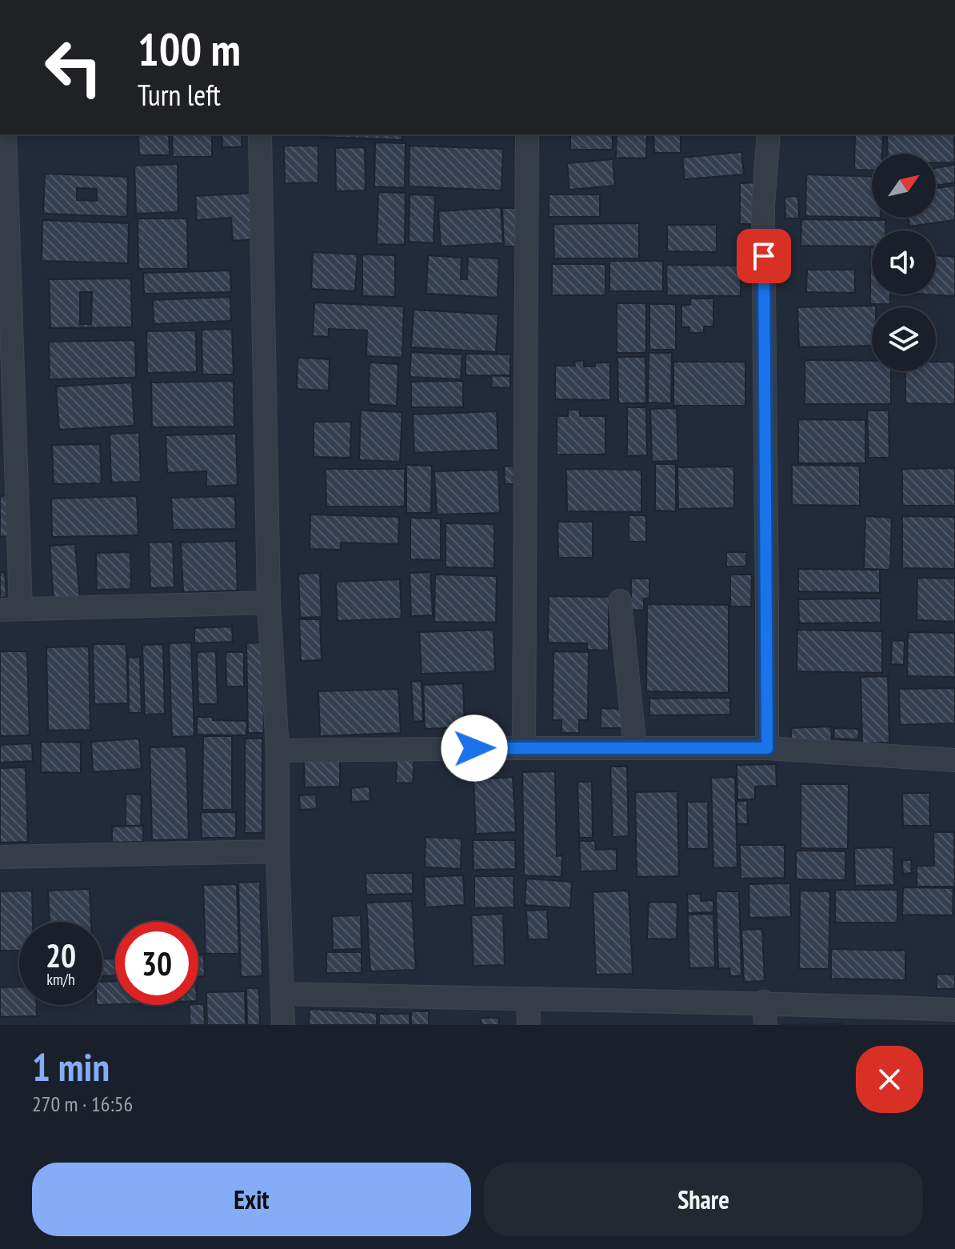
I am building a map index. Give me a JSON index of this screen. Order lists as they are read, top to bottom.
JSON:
{
  "north": "top right",
  "page": {
    "turn": ["100 m", "Turn left"],
    "speed": "20 km/h",
    "limit": "30",
    "heading": ["1 min", "270 m · 16:56"],
    "buttons": ["Exit", "Share"]
  }
}
